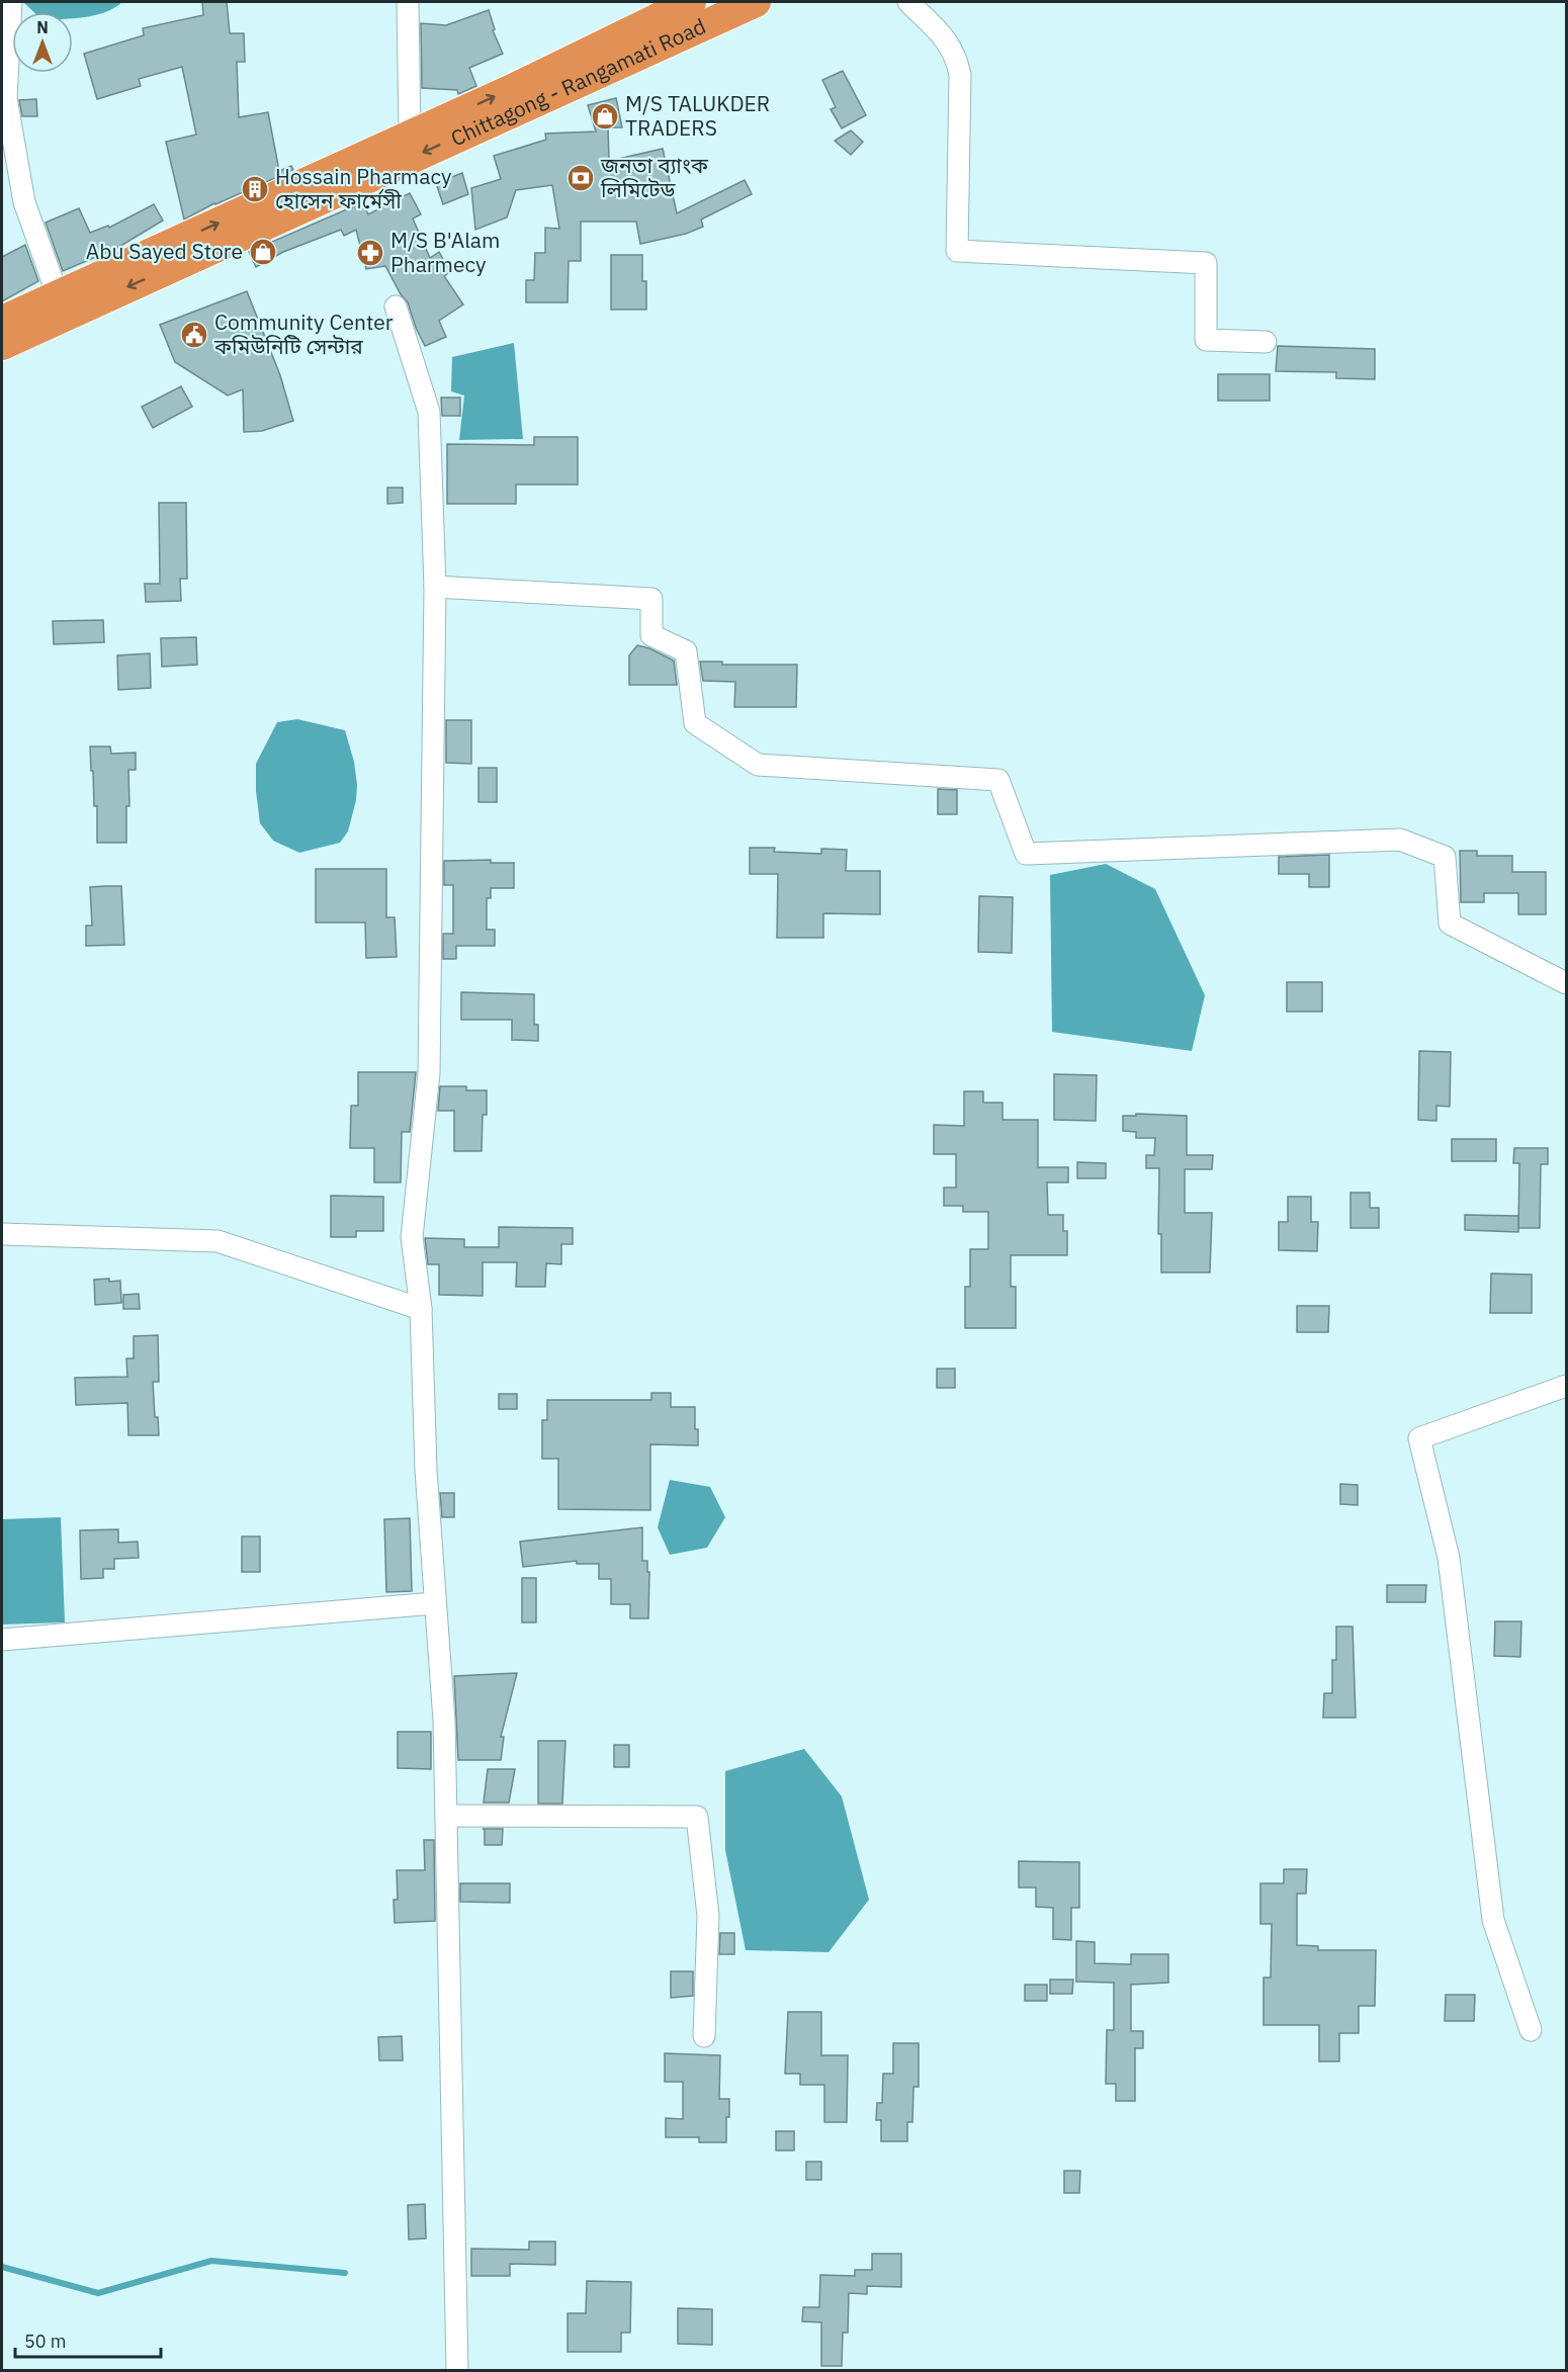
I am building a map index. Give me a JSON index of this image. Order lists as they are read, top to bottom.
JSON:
{
  "streets": {
    "highway": ["Chittagong - Rangamati Road"]
  },
  "places": {
    "shop": ["M/S TALUKDER TRADERS", "Abu Sayed Store"],
    "bank": ["জনতা ব্যাংক লিমিটেড"],
    "building": ["Hossain Pharmacy হোসেন ফার্মেসী"],
    "pharmacy": ["M/S B'Alam Pharmecy"],
    "public building": ["Community Center কমিউনিটি সেন্টার"]
  },
  "scale_bar": "50 m",
  "north": "top"
}
